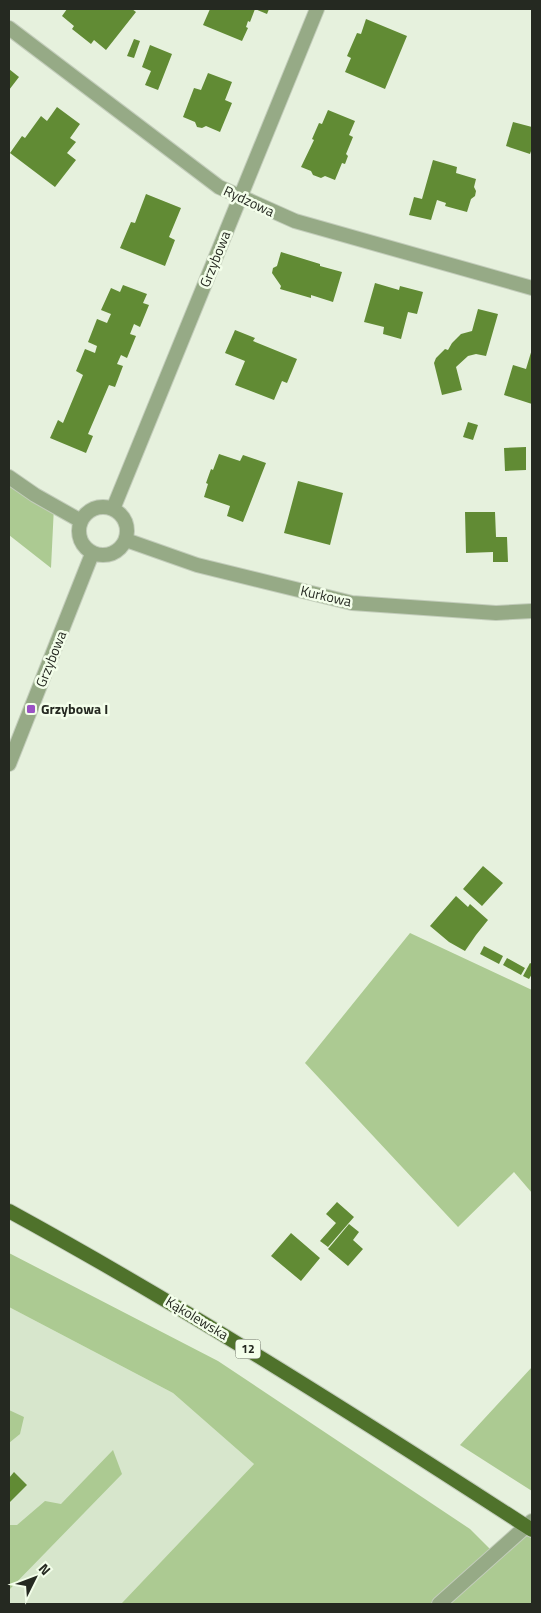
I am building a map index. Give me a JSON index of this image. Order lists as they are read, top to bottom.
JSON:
{
  "streets": {
    "main road": ["Kąkolewska", "12"],
    "street": ["Rydzowa", "Grzybowa", "Kurkowa"]
  },
  "crossings": [
    ["Rydzowa", "Grzybowa"],
    ["Grzybowa", "Kurkowa"]
  ],
  "places": {
    "transit": ["Grzybowa I"]
  },
  "north": "top right"
}
